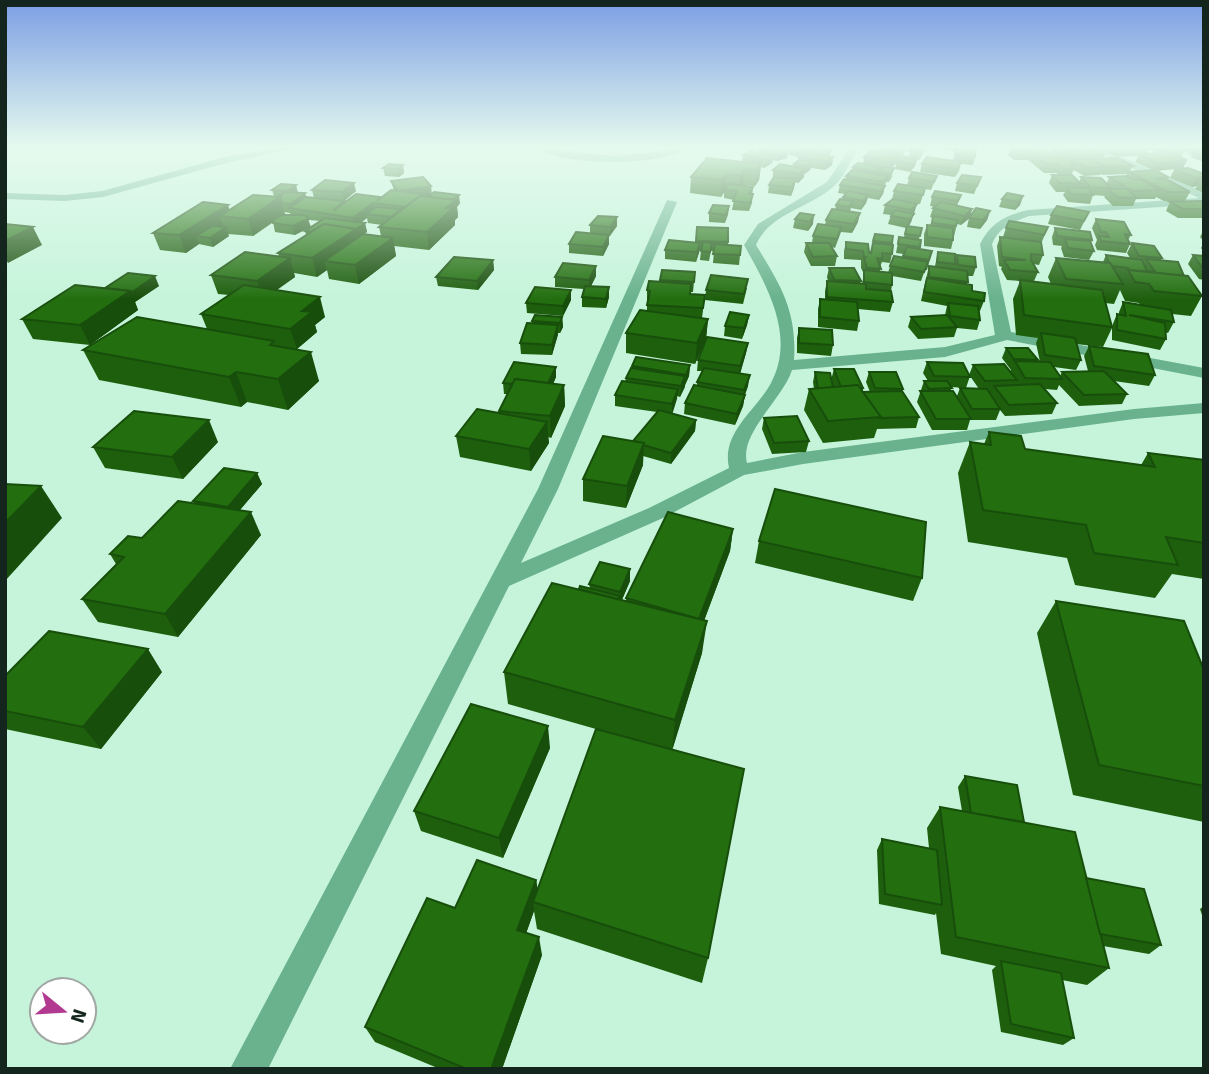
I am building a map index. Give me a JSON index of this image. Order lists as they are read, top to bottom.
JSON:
{
  "north": "right"
}
